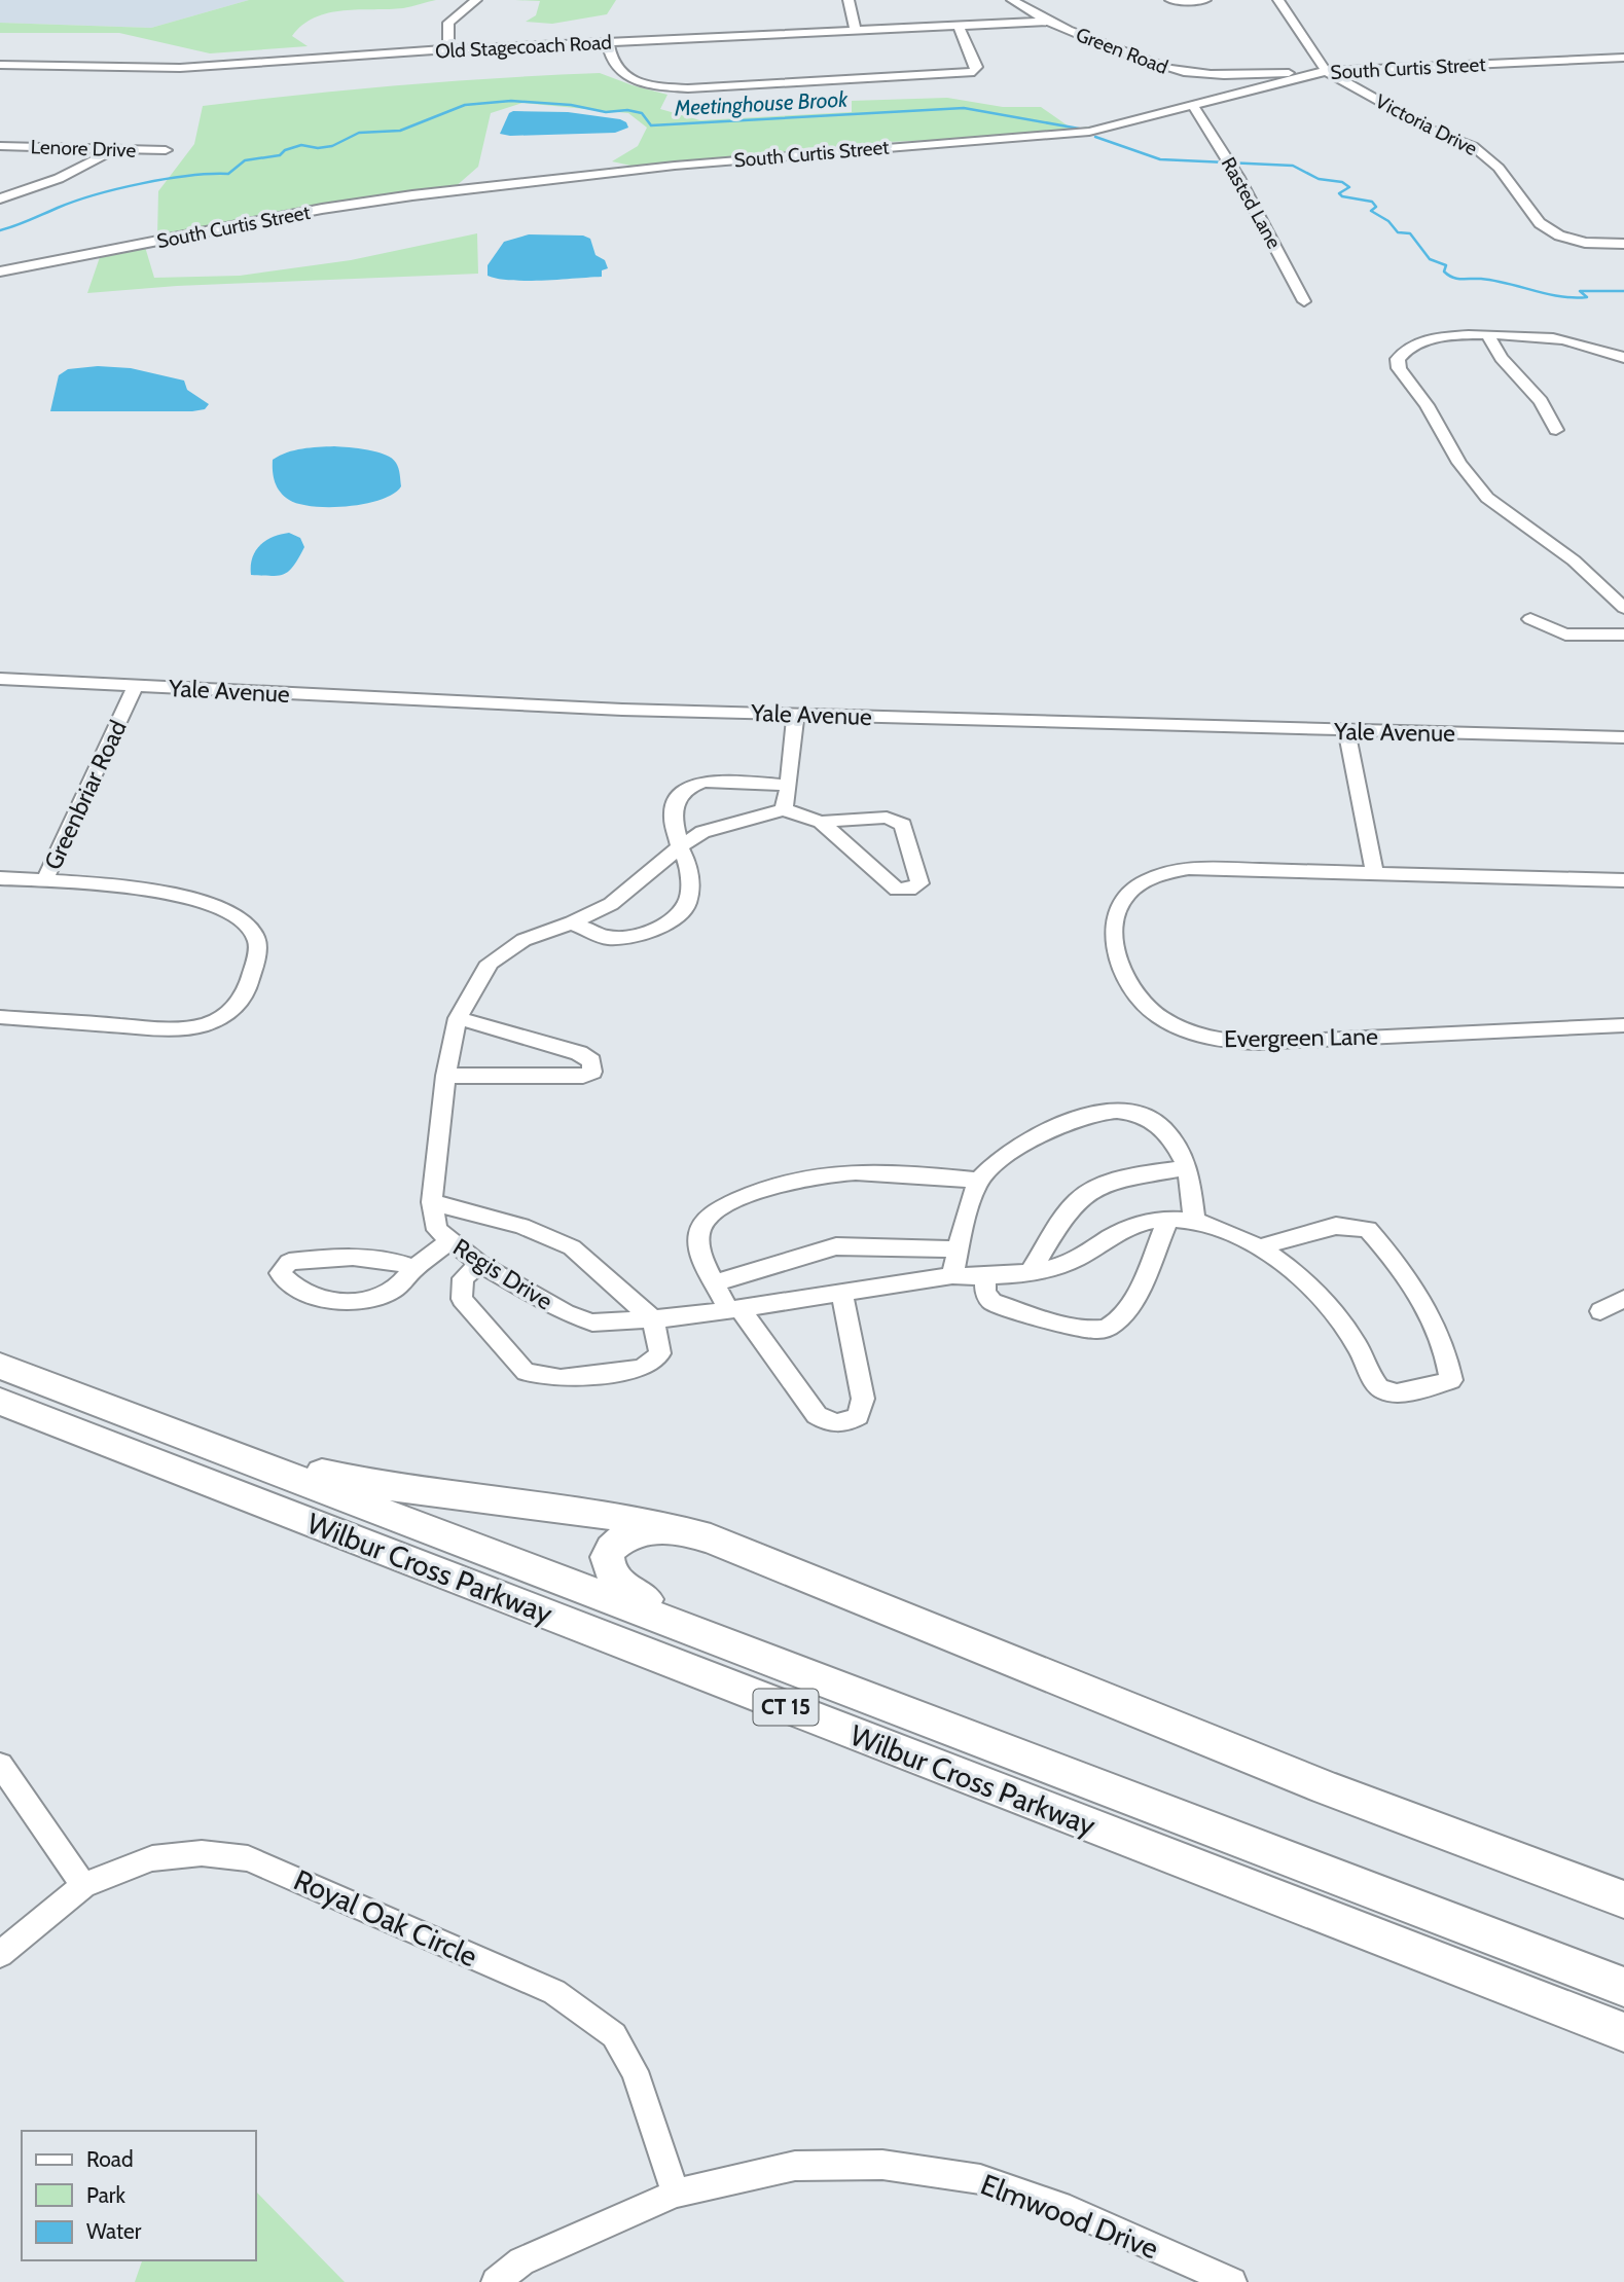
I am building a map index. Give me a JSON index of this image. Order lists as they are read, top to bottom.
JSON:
{
  "streets": {
    "highway": ["Wilbur Cross Parkway", "CT 15"],
    "street": [
      "Old Stagecoach Road",
      "Green Road",
      "South Curtis Street",
      "Victoria Drive",
      "Lenore Drive",
      "Rasted Lane",
      "Yale Avenue",
      "Greenbriar Road",
      "Evergreen Lane",
      "Regis Drive",
      "Royal Oak Circle",
      "Elmwood Drive"
    ]
  },
  "crossings": [
    ["Old Stagecoach Road", "Green Road"],
    ["Green Road", "South Curtis Street"],
    ["Green Road", "Victoria Drive"],
    ["South Curtis Street", "Victoria Drive"],
    ["South Curtis Street", "Rasted Lane"],
    ["Yale Avenue", "Greenbriar Road"],
    ["Royal Oak Circle", "Elmwood Drive"]
  ],
  "water": ["Meetinghouse Brook"],
  "legend": ["Road", "Park", "Water"]
}
